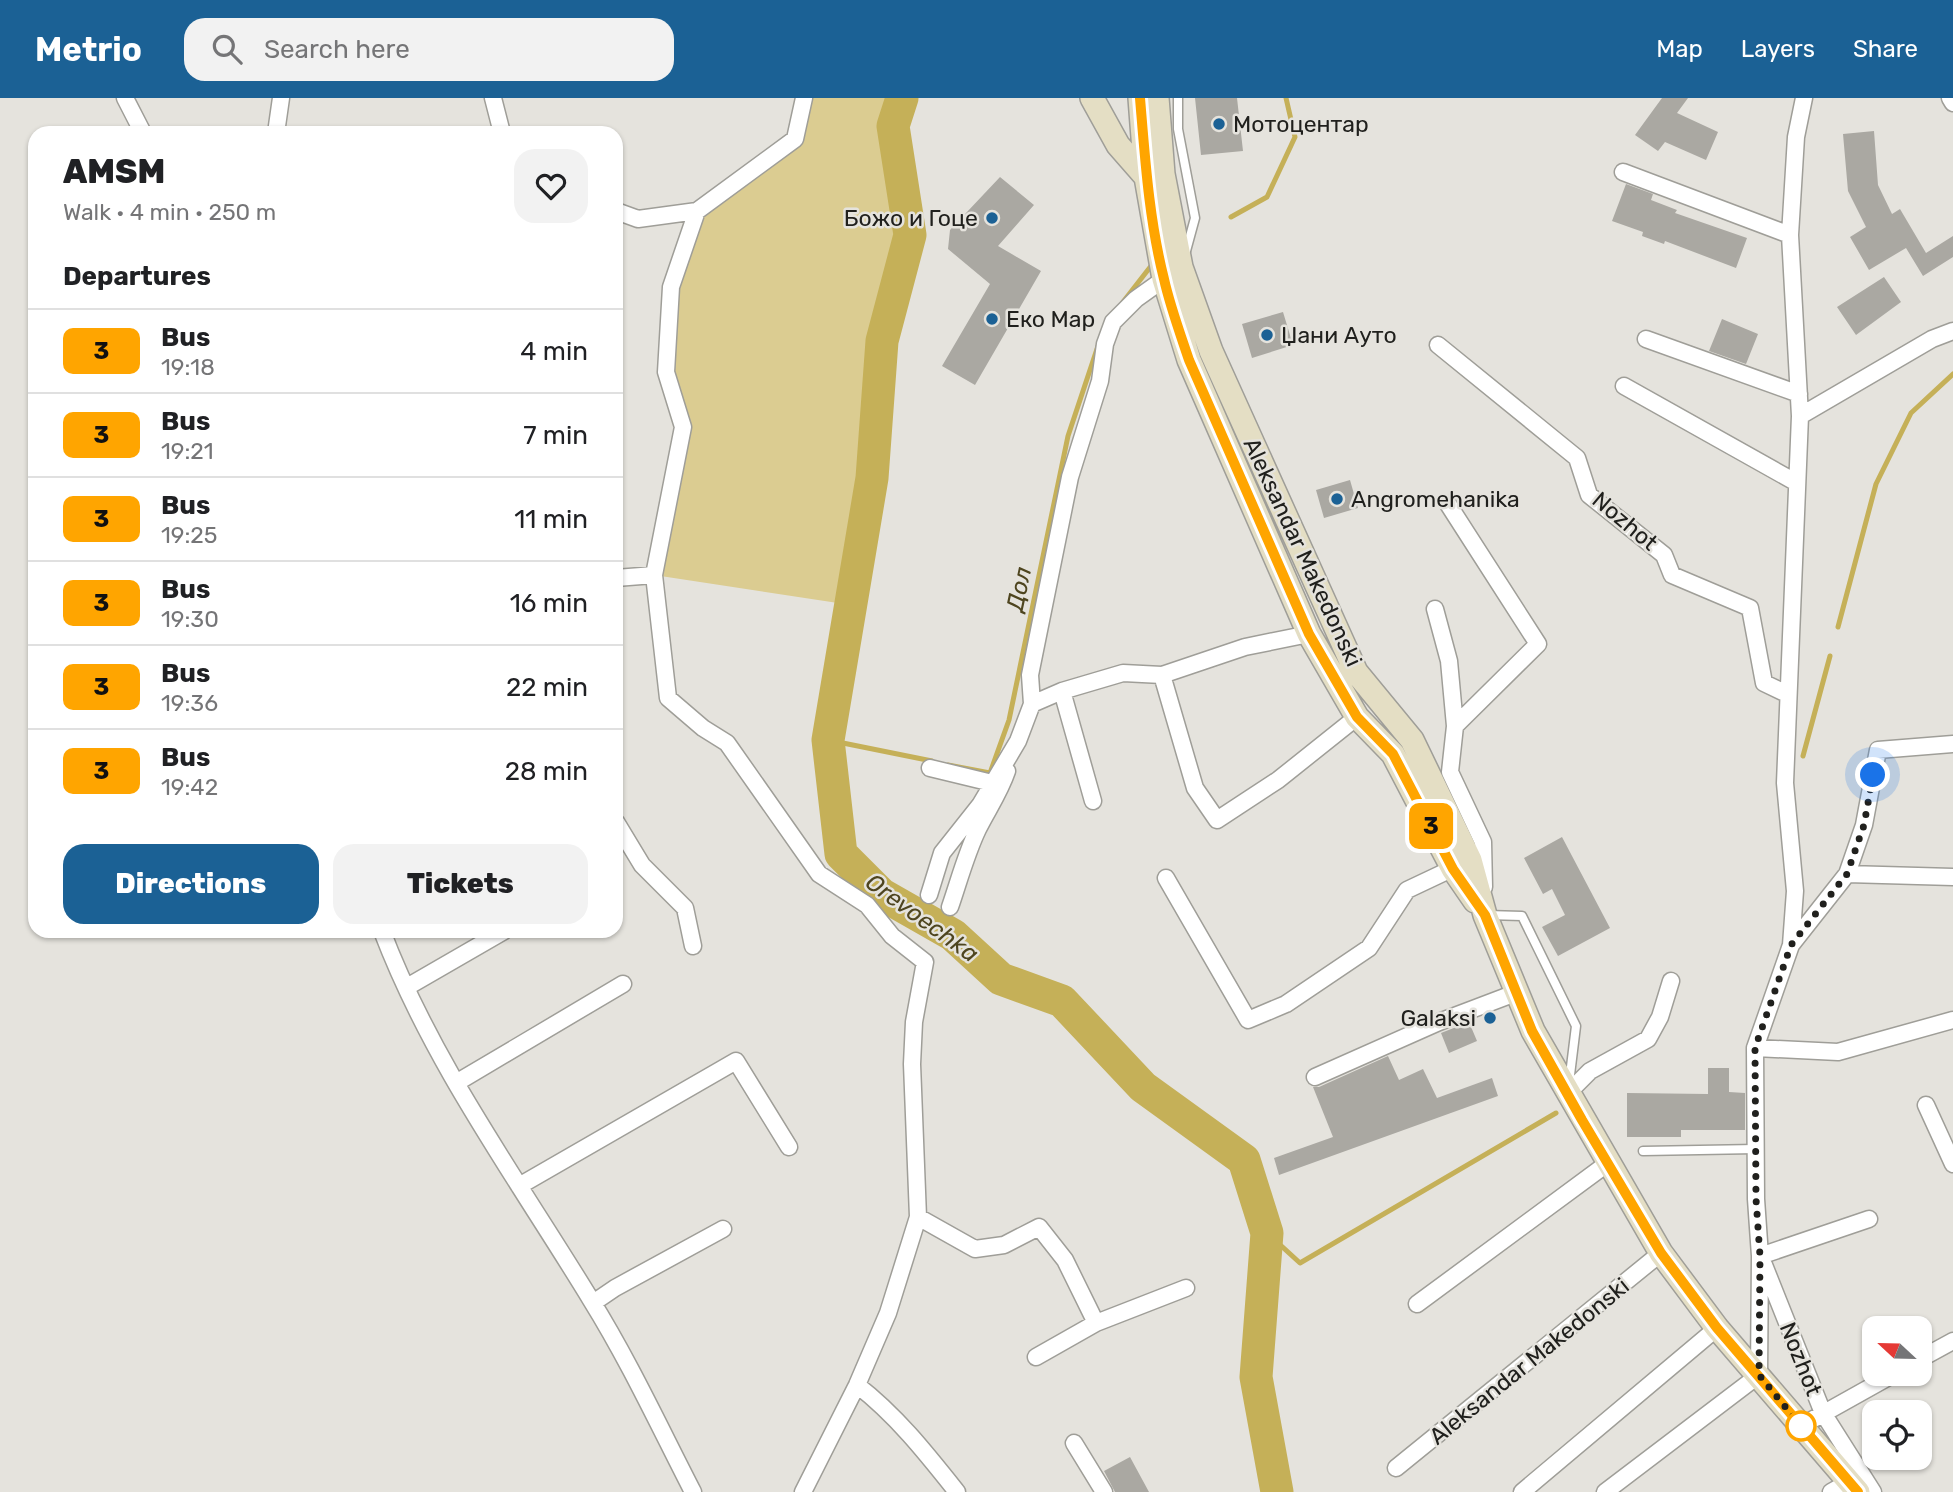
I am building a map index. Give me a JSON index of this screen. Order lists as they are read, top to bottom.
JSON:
{
  "streets": {
    "street": ["Nozhot", "Aleksandar Makedonski"]
  },
  "crossings": [
    ["Nozhot", "Aleksandar Makedonski"]
  ],
  "water": ["Дол", "Orevoechka"],
  "places": [
    "Мотоцентар",
    "Божо и Гоце",
    "Еко Мар",
    "Џани Ауто",
    "Angromehanika",
    "Galaksi"
  ],
  "lines": ["bus line 3"],
  "north": "left",
  "page": {
    "header": "Metrio",
    "search": "Search here",
    "nav": ["Map", "Layers", "Share"],
    "on_map": "3",
    "heading": [
      ["AMSM", "Walk · 4 min · 250 m"],
      "Departures"
    ],
    "list": [
      {
        "mark": "3",
        "name": "Bus",
        "note": "19:18",
        "value": "4 min"
      },
      {
        "mark": "3",
        "name": "Bus",
        "note": "19:21",
        "value": "7 min"
      },
      {
        "mark": "3",
        "name": "Bus",
        "note": "19:25",
        "value": "11 min"
      },
      {
        "mark": "3",
        "name": "Bus",
        "note": "19:30",
        "value": "16 min"
      },
      {
        "mark": "3",
        "name": "Bus",
        "note": "19:36",
        "value": "22 min"
      },
      {
        "mark": "3",
        "name": "Bus",
        "note": "19:42",
        "value": "28 min"
      }
    ],
    "buttons": ["Directions", "Tickets"]
  }
}
